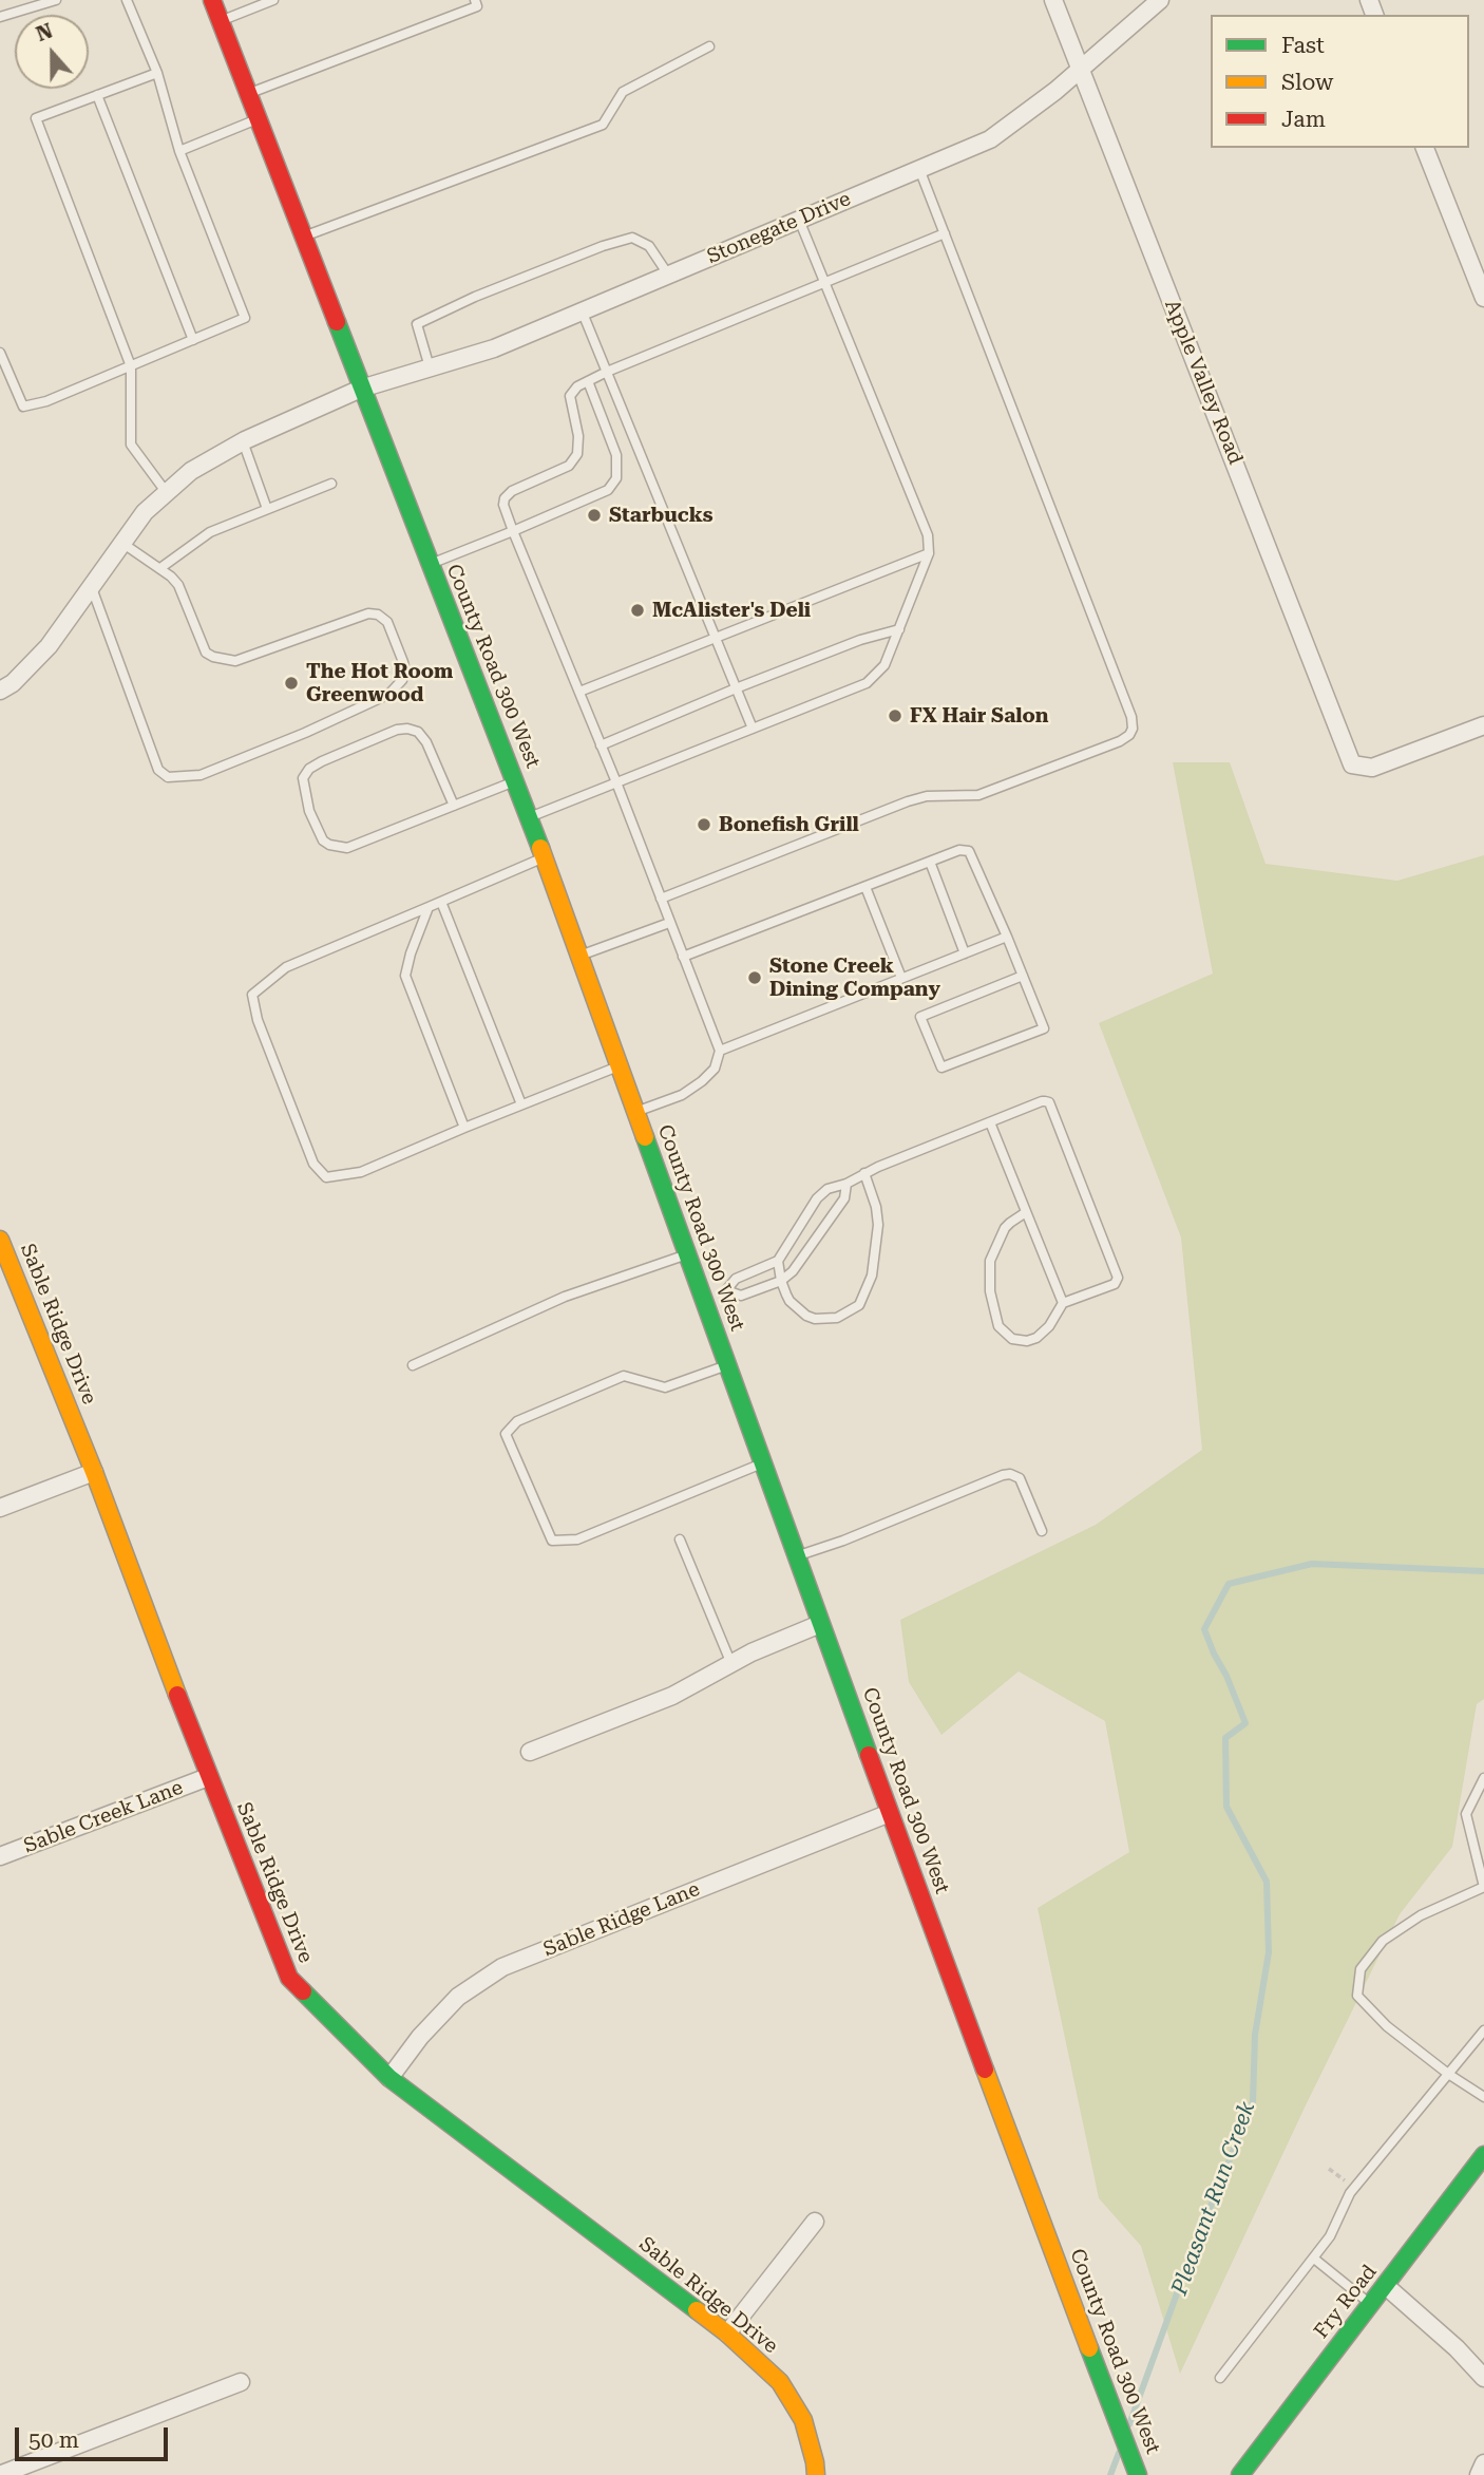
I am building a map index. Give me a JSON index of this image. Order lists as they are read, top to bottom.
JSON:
{
  "streets": {
    "main road": ["County Road 300 West", "Sable Ridge Drive", "Fry Road"],
    "street": [
      "Stonegate Drive",
      "Apple Valley Road",
      "Sable Creek Lane",
      "Sable Ridge Lane"
    ]
  },
  "crossings": [
    ["Stonegate Drive", "Apple Valley Road"],
    ["Stonegate Drive", "County Road 300 West"],
    ["County Road 300 West", "Sable Ridge Lane"],
    ["Sable Ridge Drive", "Sable Creek Lane"],
    ["Sable Ridge Drive", "Sable Ridge Lane"]
  ],
  "water": ["Pleasant Run Creek"],
  "places": [
    "Starbucks",
    "McAlister's Deli",
    "The Hot Room Greenwood",
    "FX Hair Salon",
    "Bonefish Grill",
    "Stone Creek Dining Company"
  ],
  "legend": ["Fast", "Slow", "Jam"],
  "scale_bar": "50 m",
  "north": "top"
}
